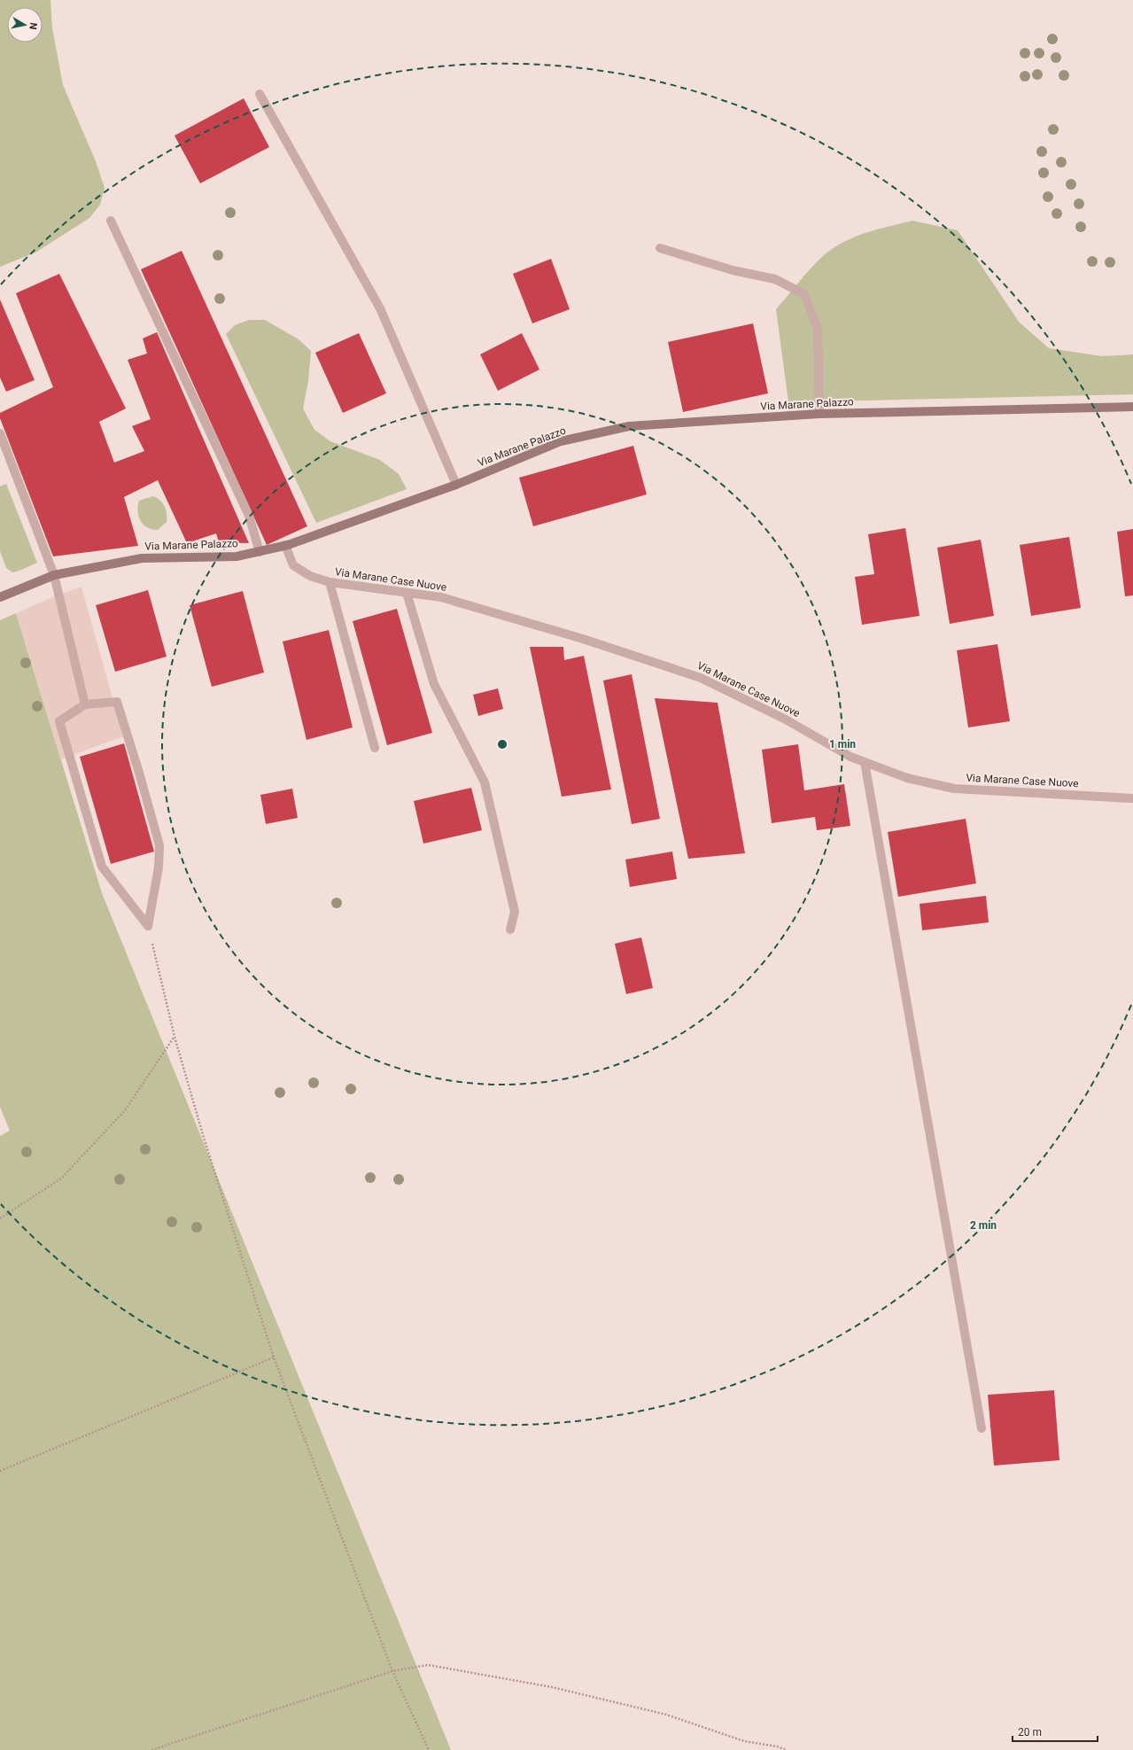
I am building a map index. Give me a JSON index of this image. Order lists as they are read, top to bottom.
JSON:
{
  "streets": {
    "main road": ["Via Marane Palazzo"],
    "street": ["Via Marane Case Nuove"]
  },
  "crossings": [
    ["Via Marane Palazzo", "Via Marane Case Nuove"]
  ],
  "scale_bar": "20 m",
  "north": "right",
  "rings": ["1 min", "2 min"]
}
